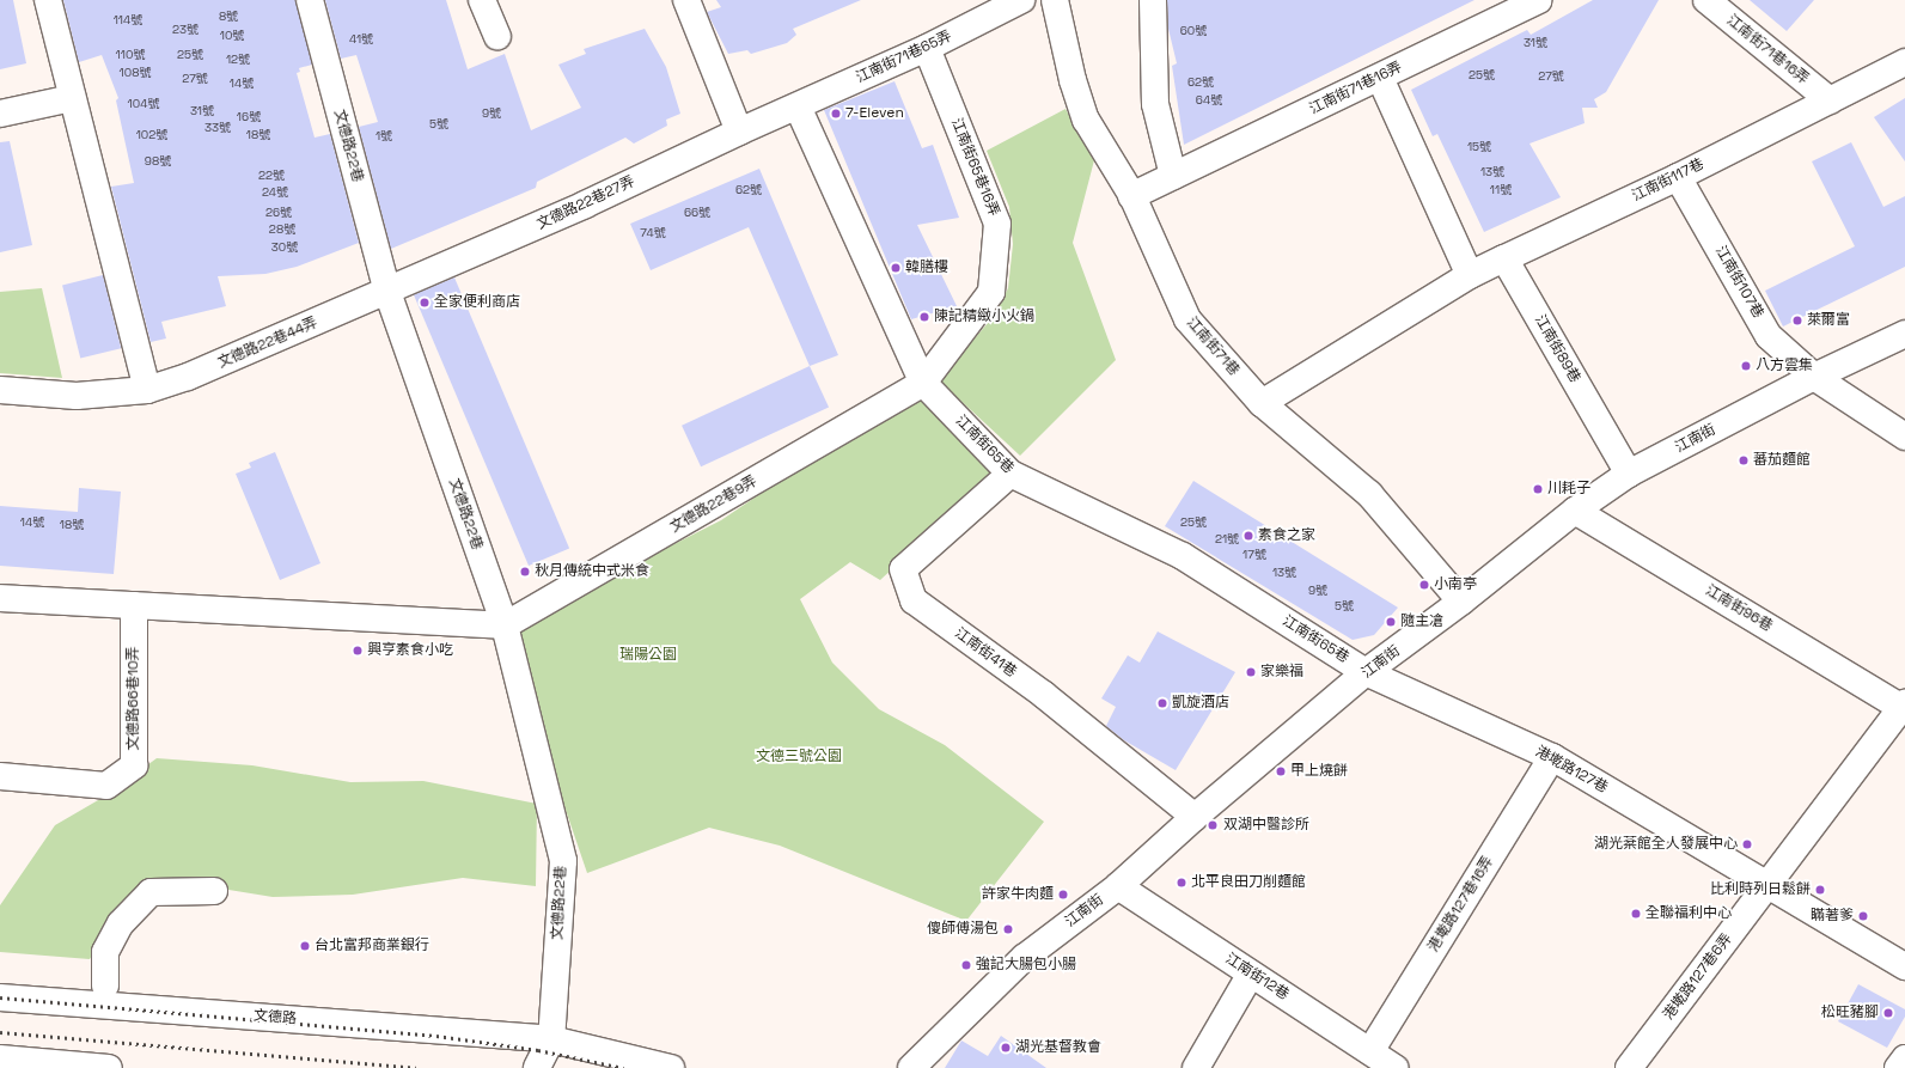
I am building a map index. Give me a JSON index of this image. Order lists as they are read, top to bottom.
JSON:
{
  "streets": {
    "street": [
      "江南街71巷16弄",
      "江南街71巷65弄",
      "文德路22巷",
      "江南街65巷16弄",
      "江南街117巷",
      "文德路22巷27弄",
      "江南街107巷",
      "文德路22巷44弄",
      "江南街71巷",
      "江南街89巷",
      "江南街",
      "江南街65巷",
      "文德路22巷9弄",
      "江南街96巷",
      "江南街41巷",
      "文德路66巷10弄",
      "港墘路127巷",
      "港墘路127巷16弄",
      "江南街12巷",
      "港墘路127巷6弄",
      "文德路"
    ]
  },
  "crossings": [
    ["江南街71巷16弄", "江南街117巷"],
    ["江南街71巷16弄", "江南街71巷"],
    ["江南街71巷65弄", "江南街65巷16弄"],
    ["江南街71巷65弄", "文德路22巷27弄"],
    ["江南街71巷65弄", "江南街65巷"],
    ["文德路22巷", "文德路22巷27弄"],
    ["文德路22巷", "文德路22巷44弄"],
    ["文德路22巷", "文德路22巷9弄"],
    ["文德路22巷", "文德路"],
    ["江南街65巷16弄", "江南街65巷"],
    ["江南街65巷16弄", "文德路22巷9弄"],
    ["江南街117巷", "江南街107巷"],
    ["江南街117巷", "江南街89巷"],
    ["文德路22巷27弄", "文德路22巷44弄"],
    ["文德路22巷27弄", "江南街65巷"],
    ["江南街107巷", "江南街"],
    ["江南街71巷", "江南街"],
    ["江南街89巷", "江南街"],
    ["江南街", "江南街65巷"],
    ["江南街", "江南街96巷"],
    ["江南街", "江南街41巷"],
    ["江南街", "港墘路127巷"],
    ["江南街", "江南街12巷"],
    ["江南街65巷", "文德路22巷9弄"],
    ["江南街65巷", "江南街41巷"],
    ["江南街65巷", "港墘路127巷"],
    ["港墘路127巷", "港墘路127巷16弄"],
    ["港墘路127巷", "港墘路127巷6弄"],
    ["港墘路127巷16弄", "江南街12巷"]
  ],
  "parks": ["瑞陽公園", "文德三號公園"],
  "places": [
    "7-Eleven",
    "韓膳樓",
    "全家便利商店",
    "陳記精緻小火鍋",
    "萊爾富",
    "八方雲集",
    "蕃茄麵館",
    "川耗子",
    "素食之家",
    "秋月傳統中式米食",
    "小南亭",
    "隨主凔",
    "興亨素食小吃",
    "家樂福",
    "凱旋酒店",
    "甲上燒餅",
    "双湖中醫診所",
    "湖光棻館全人發展中心",
    "北平良田刀削麵館",
    "比利時列日鬆餅",
    "許家牛肉麵",
    "全聯福利中心",
    "瞞著爹",
    "傻師傅湯包",
    "台北富邦商業銀行",
    "強記大腸包小腸",
    "松旺豬腳",
    "湖光基督教會"
  ],
  "house_numbers": [
    "8號",
    "114號",
    "23號",
    "60號",
    "10號",
    "41號",
    "31號",
    "110號",
    "25號",
    "12號",
    "108號",
    "25號",
    "27號",
    "27號",
    "62號",
    "14號",
    "64號",
    "104號",
    "31號",
    "9號",
    "16號",
    "5號",
    "33號",
    "102號",
    "18號",
    "1號",
    "15號",
    "98號",
    "13號",
    "22號",
    "62號",
    "11號",
    "24號",
    "26號",
    "66號",
    "28號",
    "74號",
    "30號",
    "14號",
    "25號",
    "18號",
    "21號",
    "17號",
    "13號",
    "9號",
    "5號"
  ]
}
